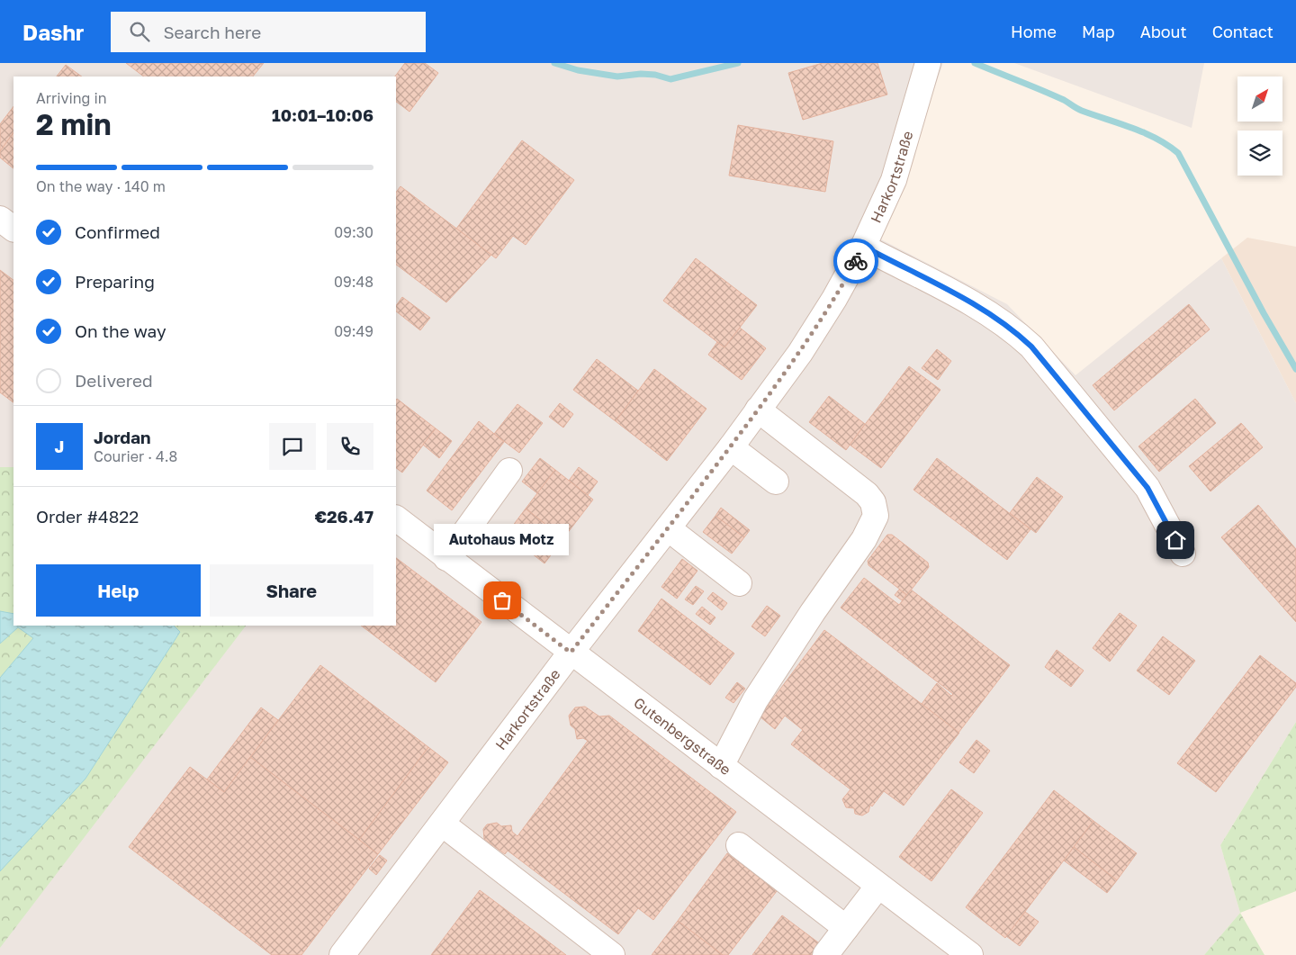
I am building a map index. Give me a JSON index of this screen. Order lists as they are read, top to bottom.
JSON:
{
  "streets": {
    "street": ["Harkortstraße", "Gutenbergstraße"]
  },
  "crossings": [
    ["Harkortstraße", "Gutenbergstraße"]
  ],
  "places": ["Autohaus Motz"],
  "north": "top right",
  "page": {
    "header": "Dashr",
    "search": "Search here",
    "nav": [
      "Home",
      "Map",
      "About",
      "Contact"
    ],
    "heading": ["2 min", "Arriving in", "10:01–10:06"],
    "panel": [
      "Jordan",
      "Courier · 4.8",
      "Order #4822",
      "€26.47"
    ],
    "bar": "On the way · 140 m",
    "list": [
      ["Confirmed", "09:30"],
      ["Preparing", "09:48"],
      ["On the way", "09:49"],
      "Delivered"
    ],
    "round": "J",
    "bubble": "Autohaus Motz",
    "buttons": ["Help", "Share"]
  }
}
